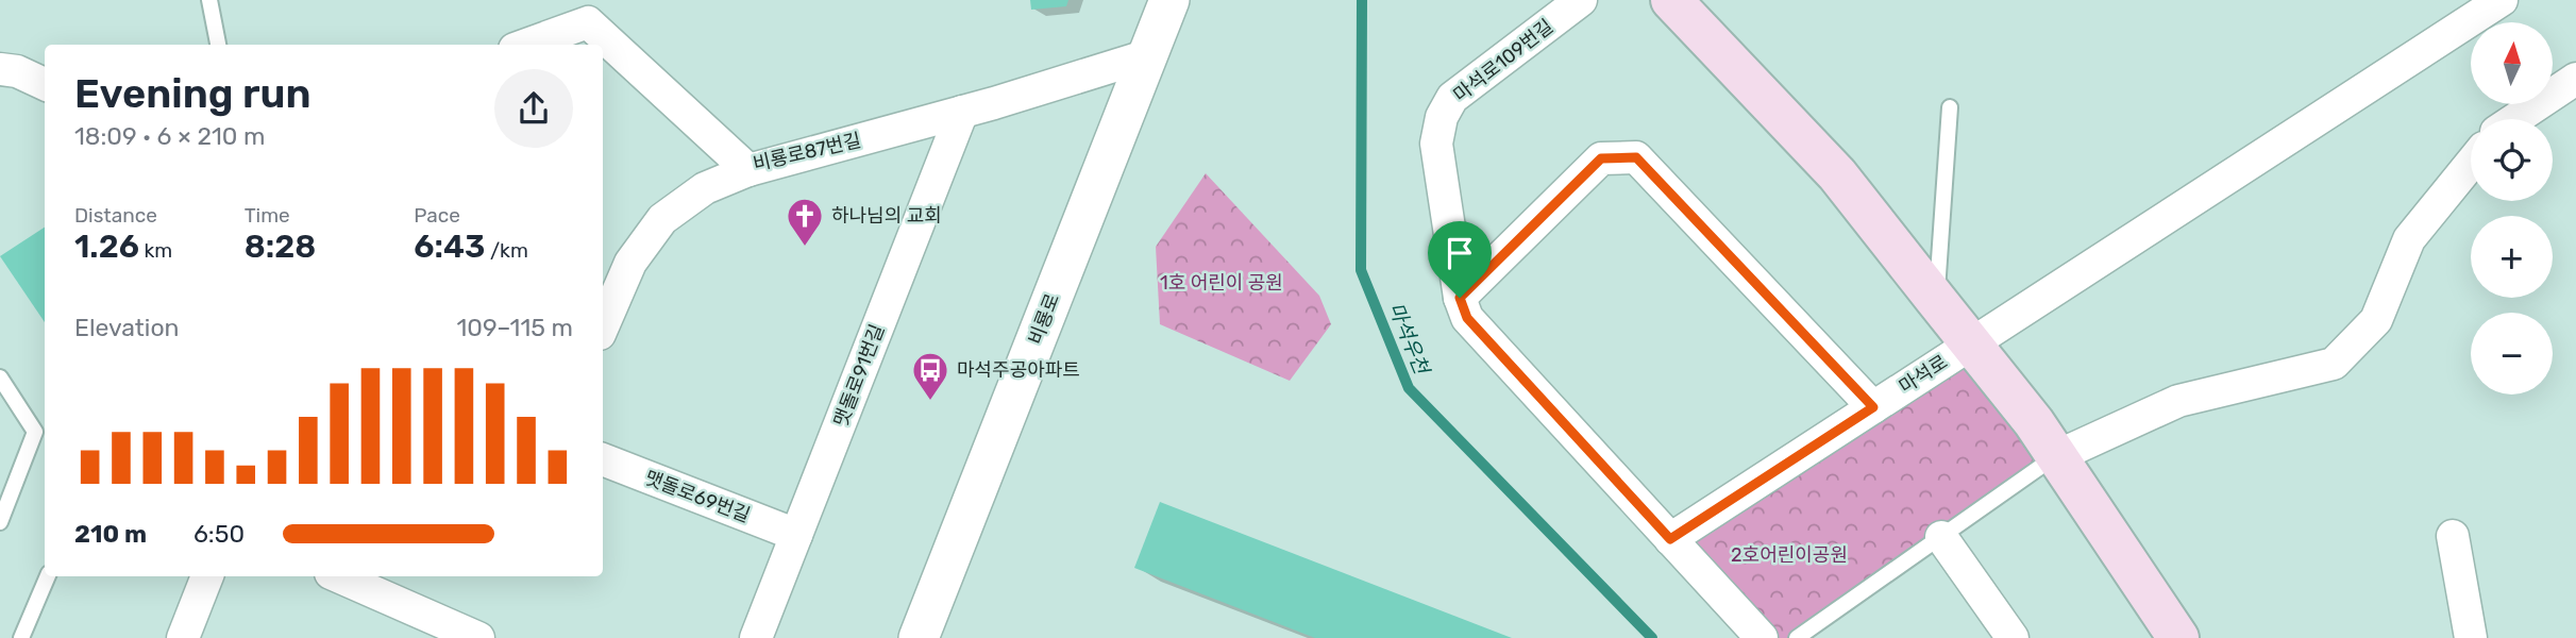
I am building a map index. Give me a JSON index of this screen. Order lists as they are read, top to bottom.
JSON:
{
  "streets": {
    "street": [
      "마석로109번길",
      "비룡로87번길",
      "비룡로",
      "마석로",
      "맷돌로91번길",
      "맷돌로69번길"
    ]
  },
  "crossings": [
    ["마석로109번길", "마석로"],
    ["비룡로87번길", "비룡로"],
    ["비룡로87번길", "맷돌로91번길"],
    ["맷돌로91번길", "맷돌로69번길"]
  ],
  "water": ["마석우천"],
  "parks": ["1호 어린이 공원", "2호어린이공원"],
  "places": {
    "church": ["하나님의 교회"],
    "bus stop": ["마석주공아파트"]
  },
  "north": "top",
  "page": {
    "map_buttons": ["+", "−"],
    "heading": ["Evening run", "18:09 · 6 × 210 m"],
    "stats": [
      ["Distance", "1.26 km"],
      ["Time", "8:28"],
      ["Pace", "6:43 /km"]
    ],
    "chart": ["Elevation", "109–115 m"],
    "list": [
      {
        "name": "210 m",
        "note": "6:50"
      }
    ]
  }
}
